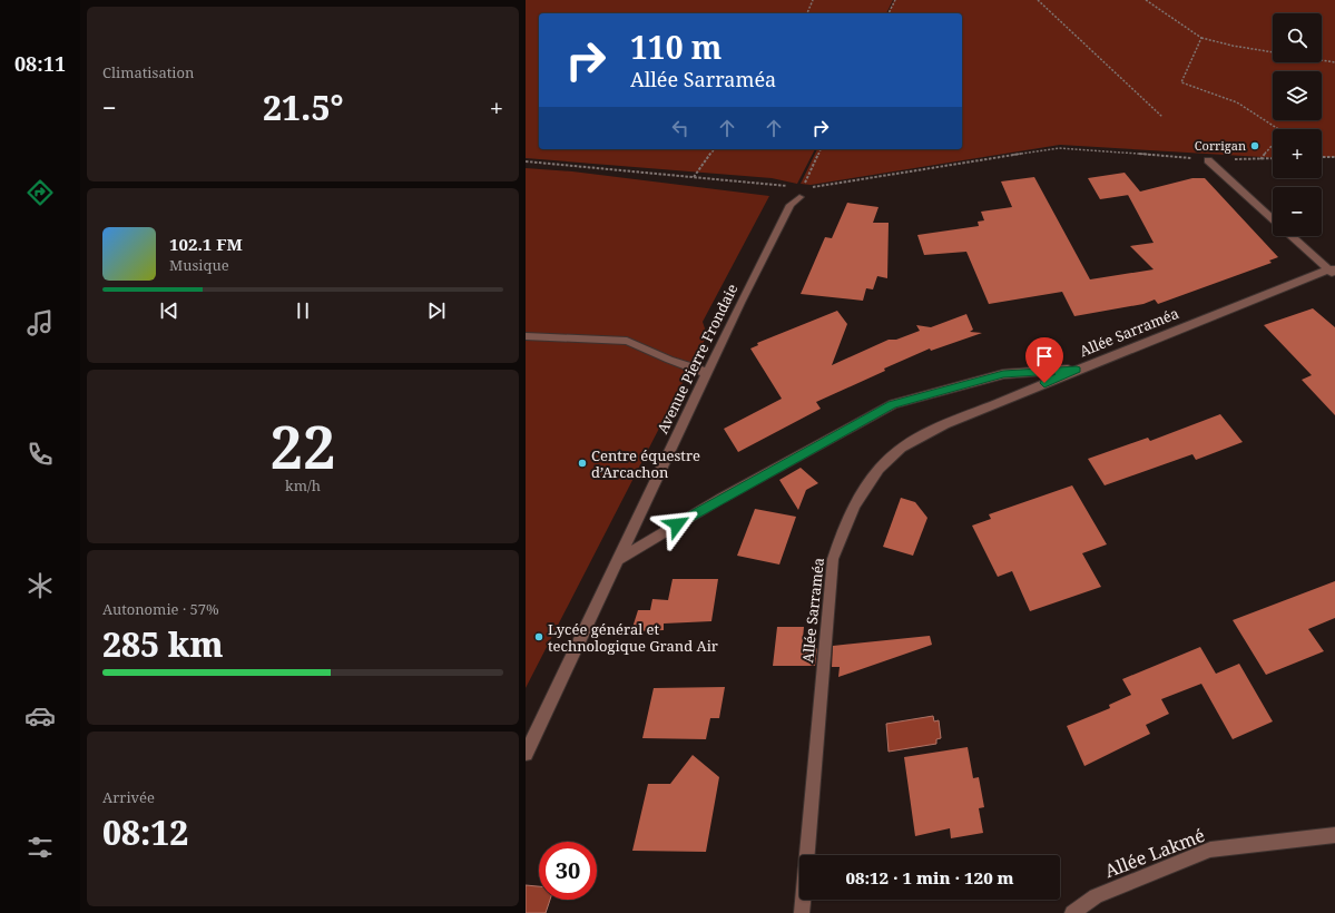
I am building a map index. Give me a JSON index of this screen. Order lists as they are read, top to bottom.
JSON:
{
  "streets": {
    "street": ["Allée Sarraméa", "Avenue Pierre Frondaie", "Allée Lakmé"]
  },
  "places": ["Corrigan", "Centre équestre d’Arcachon", "Lycée général et technologique Grand Air"],
  "page": {
    "tabs": "08:11",
    "tile": [
      "Climatisation",
      ["22", "km/h"],
      ["Autonomie · 57%", "285 km"],
      ["Arrivée", "08:12"]
    ],
    "map_buttons": ["+", "−"],
    "turn": ["110 m", "Allée Sarraméa"],
    "heat": ["−", "21.5°", "+"],
    "song": ["102.1 FM", "Musique"],
    "limit": "30",
    "trip": "08:12 · 1 min · 120 m"
  }
}
